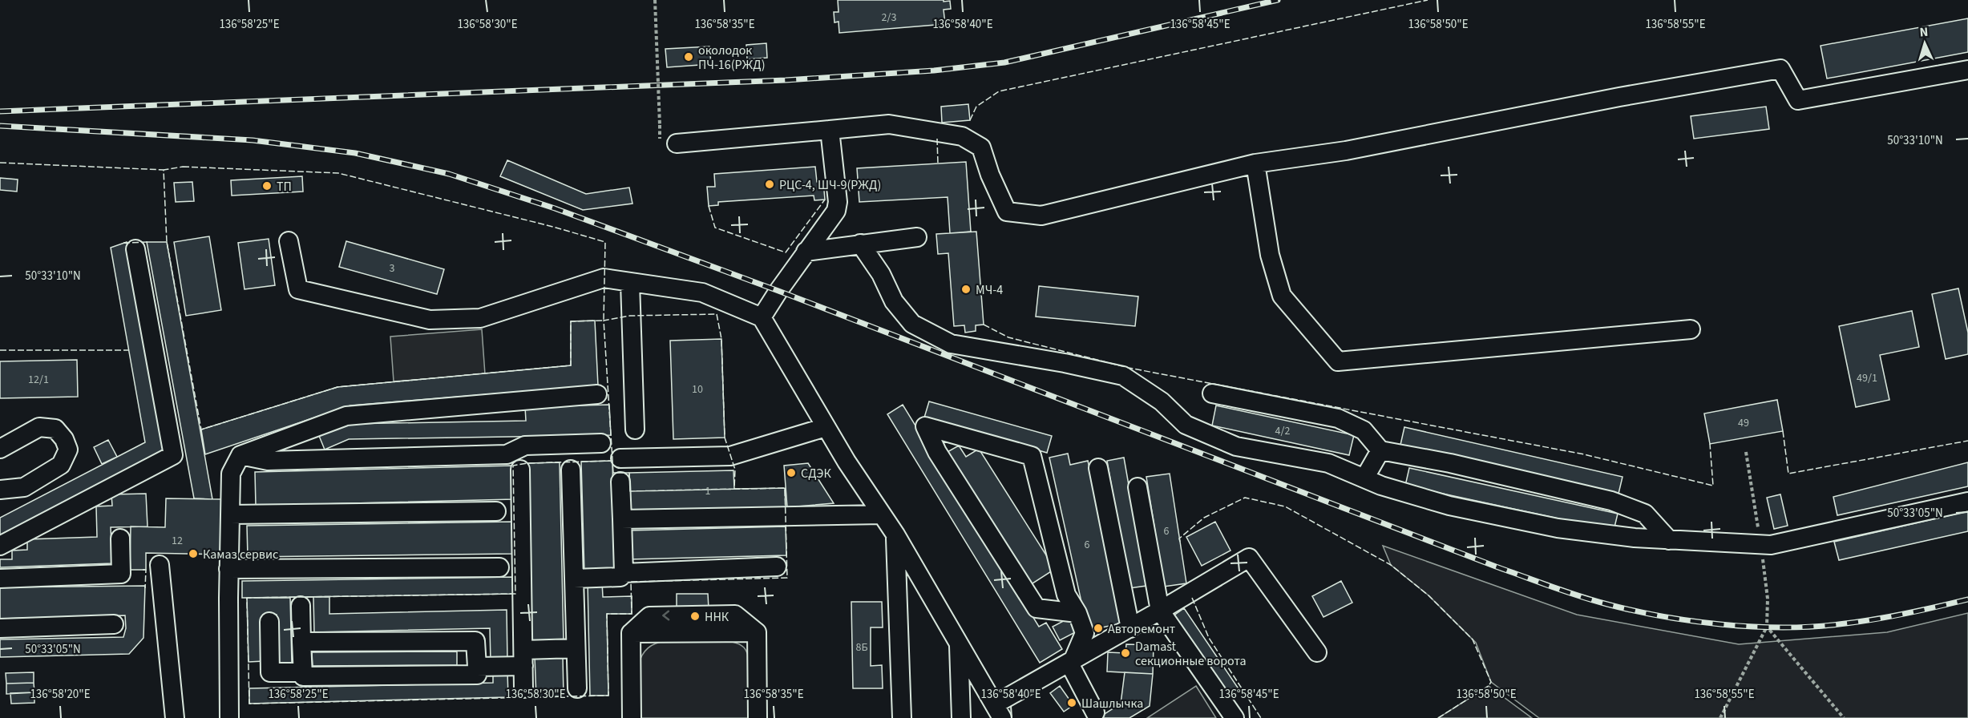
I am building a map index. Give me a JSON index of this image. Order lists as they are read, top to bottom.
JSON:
{
  "places": [
    "околодок ПЧ-16(РЖД)",
    "РЦС-4, ШЧ-9(РЖД)",
    "ТП",
    "МЧ-4",
    "СДЭК",
    "Камаз сервис",
    "ННК",
    "Авторемонт",
    "Damast секционные ворота",
    "Шашлычка"
  ],
  "house_numbers": [
    "2/3",
    "3",
    "49/1",
    "12/1",
    "10",
    "49",
    "4/2",
    "1",
    "6",
    "12",
    "6",
    "8Б"
  ],
  "north": "top",
  "coordinates": [
    "136°58'25\"E",
    "136°58'30\"E",
    "136°58'35\"E",
    "136°58'40\"E",
    "136°58'45\"E",
    "136°58'50\"E",
    "136°58'55\"E",
    "50°33'10\"N",
    "50°33'05\"N",
    "136°58'20\"E"
  ]
}
